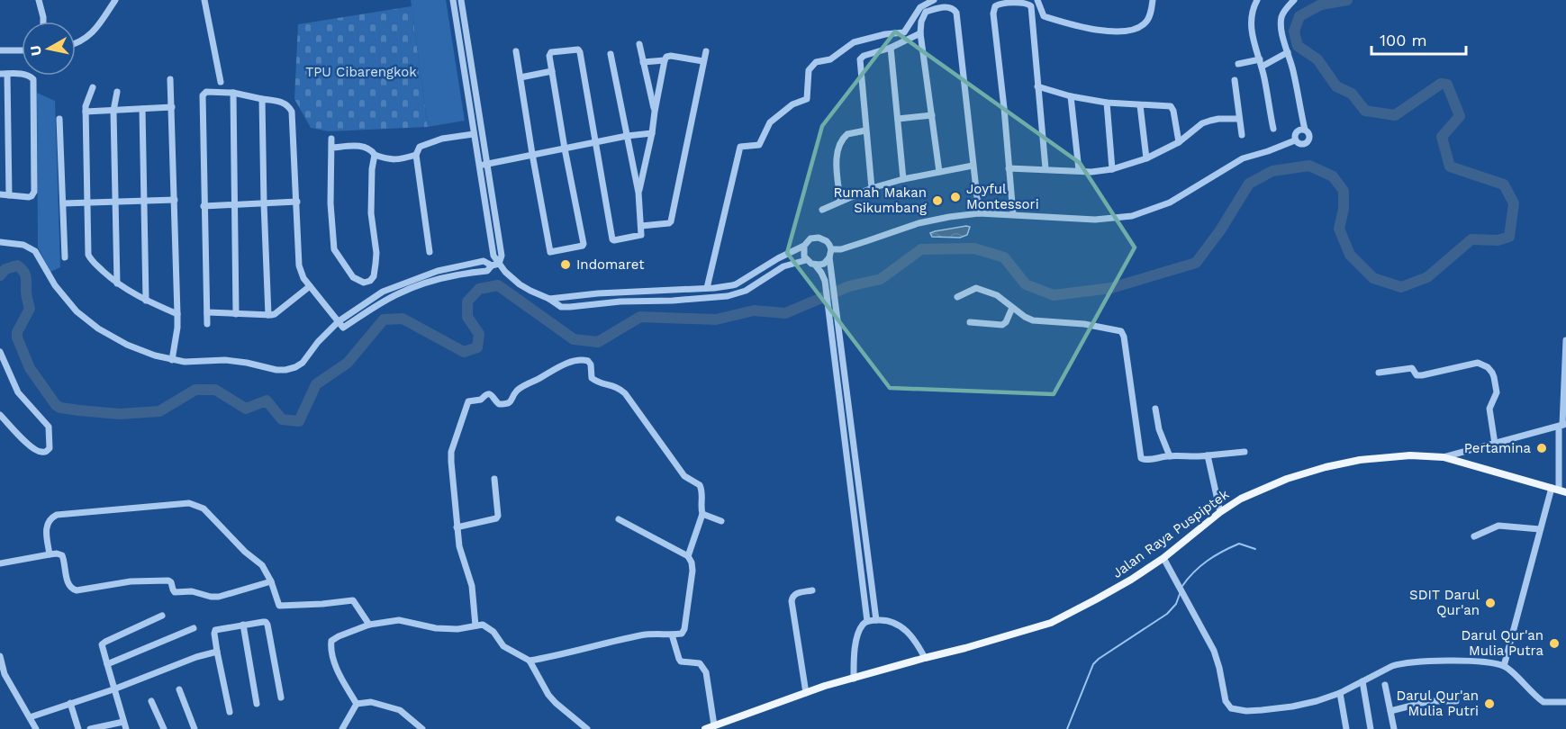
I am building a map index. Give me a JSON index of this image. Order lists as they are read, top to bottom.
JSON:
{
  "streets": {
    "main road": ["Jalan Raya Puspiptek"]
  },
  "parks": ["TPU Cibarengkok"],
  "places": [
    "Joyful Montessori",
    "Rumah Makan Sikumbang",
    "Indomaret",
    "Pertamina",
    "SDIT Darul Qur'an",
    "Darul Qur'an Mulia Putra",
    "Darul Qur'an Mulia Putri"
  ],
  "scale_bar": "100 m",
  "north": "left"
}
